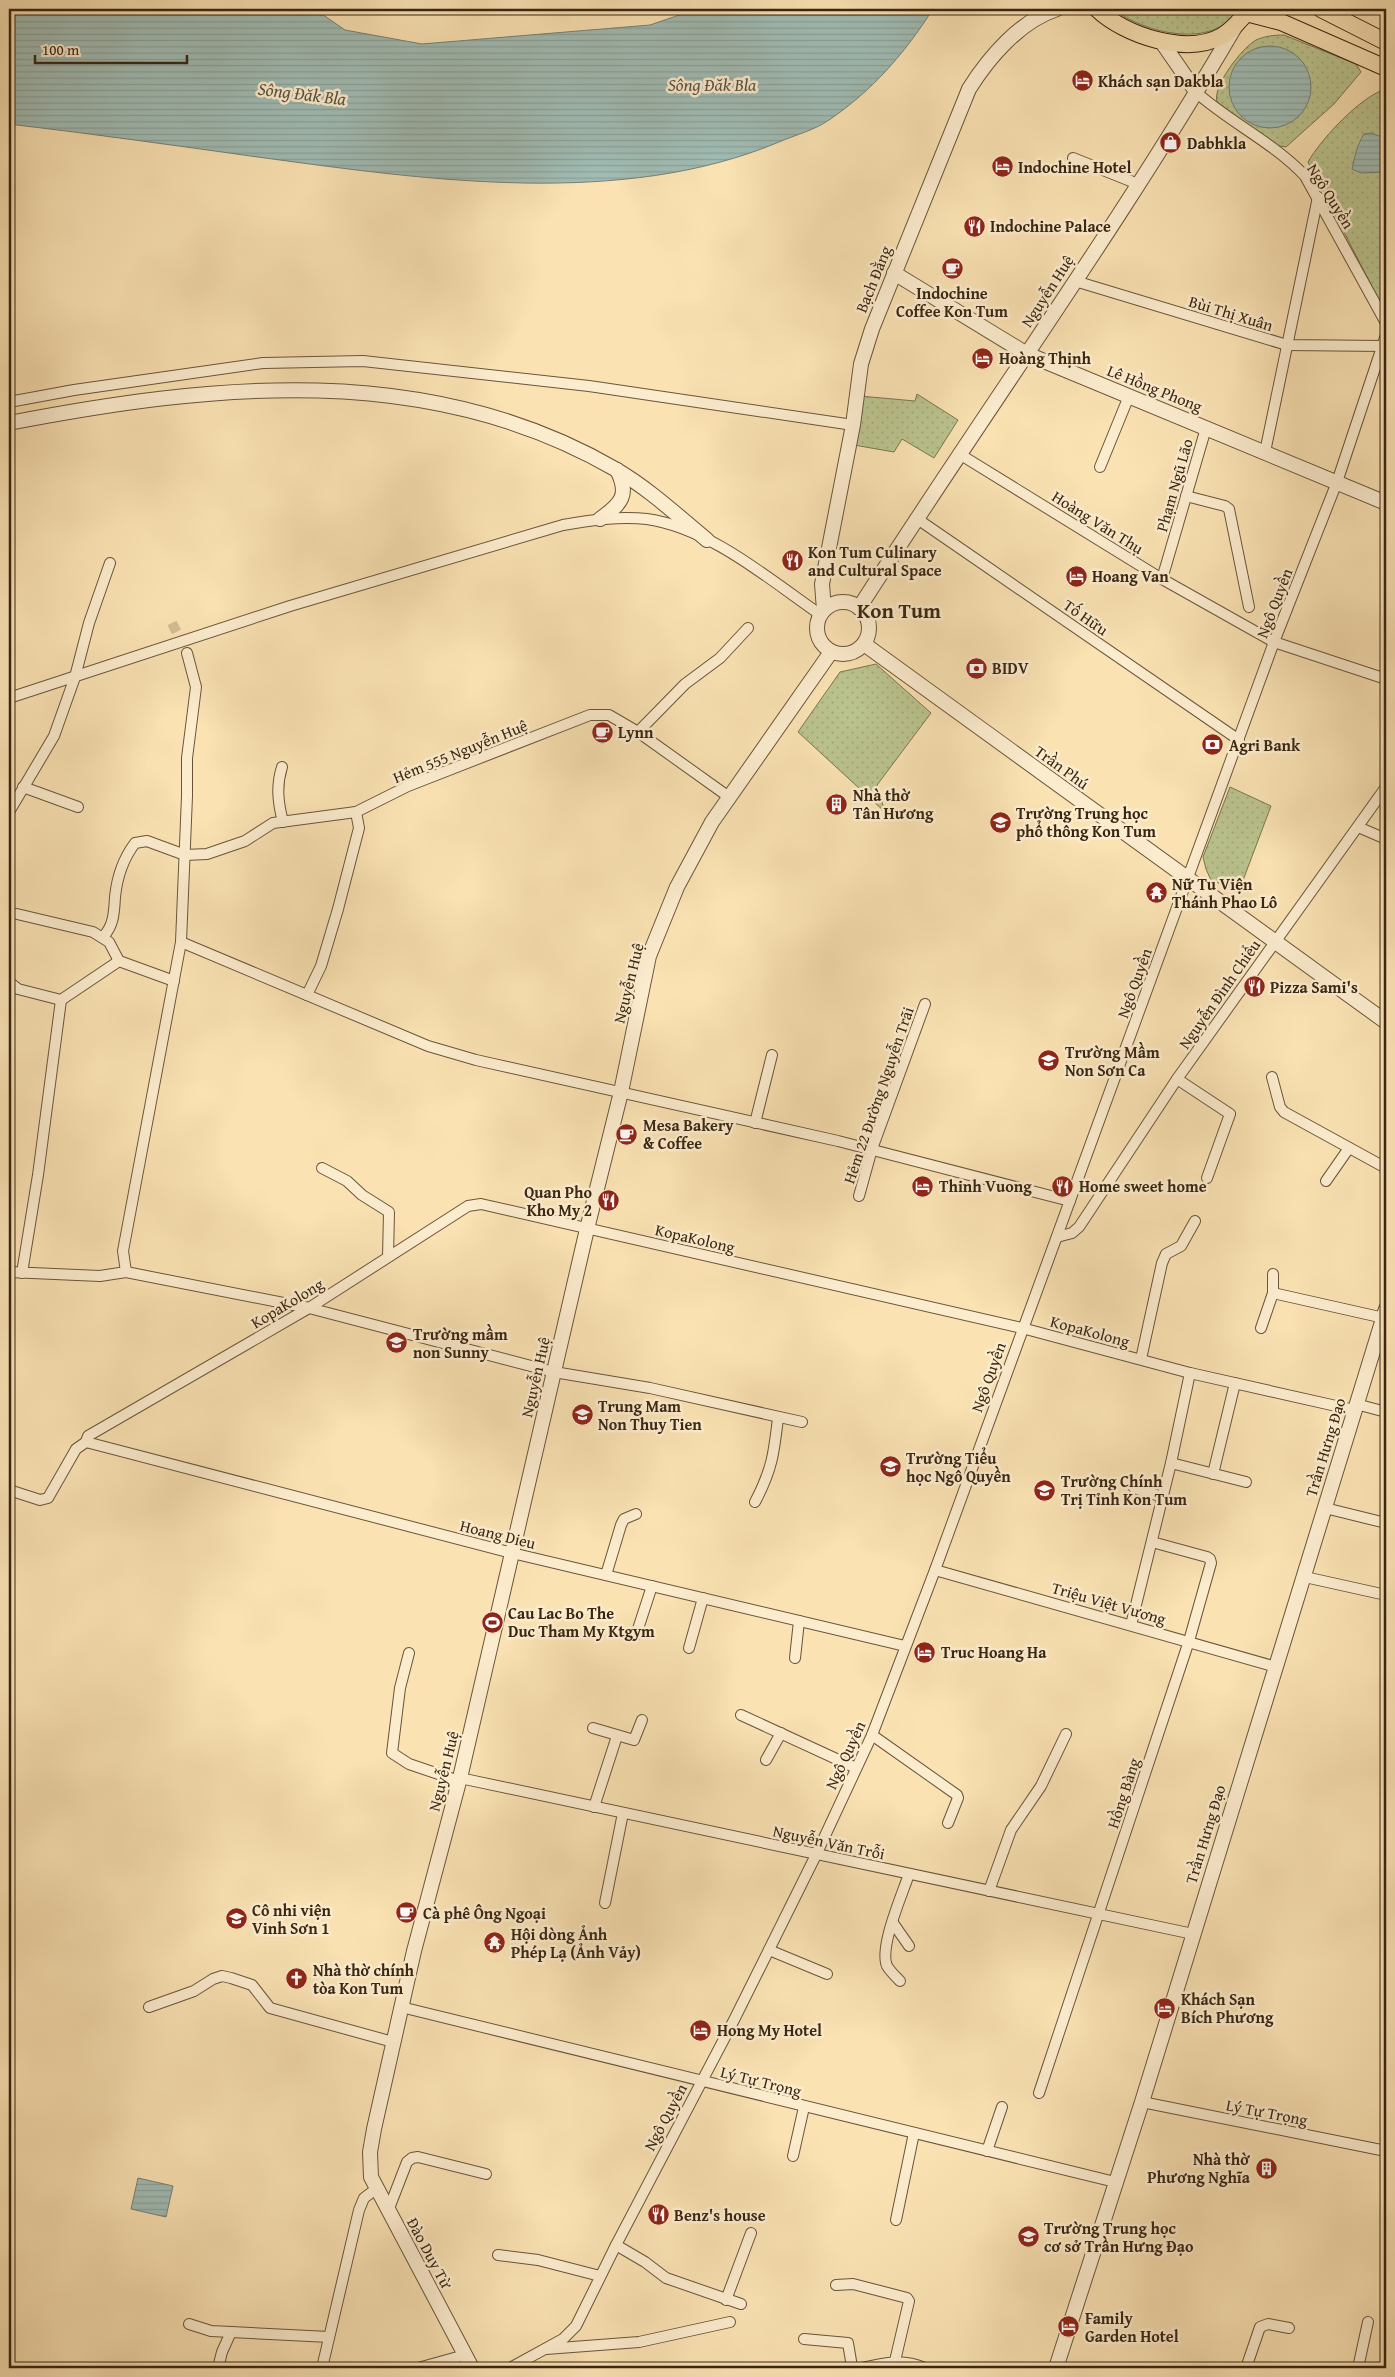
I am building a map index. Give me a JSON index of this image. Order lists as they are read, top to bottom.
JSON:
{
  "streets": {
    "street": [
      "Ngô Quyền",
      "Bạch Đằng",
      "Nguyễn Huệ",
      "Bùi Thị Xuân",
      "Lê Hồng Phong",
      "Phạm Ngũ Lão",
      "Hoàng Văn Thụ",
      "Tố Hữu",
      "Hẻm 555 Nguyễn Huệ",
      "Trần Phú",
      "Nguyễn Đình Chiểu",
      "Hẻm 22 Đường Nguyễn Trãi",
      "KopaKolong",
      "Trần Hưng Đạo",
      "Hoang Dieu",
      "Triệu Việt Vương",
      "Hồng Bàng",
      "Nguyễn Văn Trỗi",
      "Lý Tự Trọng",
      "Đào Duy Từ"
    ]
  },
  "crossings": [
    ["Ngô Quyền", "Nguyễn Huệ"],
    ["Ngô Quyền", "Bùi Thị Xuân"],
    ["Ngô Quyền", "Lê Hồng Phong"],
    ["Ngô Quyền", "Hoàng Văn Thụ"],
    ["Ngô Quyền", "Tố Hữu"],
    ["Ngô Quyền", "Trần Phú"],
    ["Ngô Quyền", "Nguyễn Đình Chiểu"],
    ["Ngô Quyền", "KopaKolong"],
    ["Ngô Quyền", "Hoang Dieu"],
    ["Ngô Quyền", "Triệu Việt Vương"],
    ["Ngô Quyền", "Nguyễn Văn Trỗi"],
    ["Ngô Quyền", "Lý Tự Trọng"],
    ["Bạch Đằng", "Nguyễn Huệ"],
    ["Bạch Đằng", "Lê Hồng Phong"],
    ["Bạch Đằng", "Trần Phú"],
    ["Nguyễn Huệ", "Bùi Thị Xuân"],
    ["Nguyễn Huệ", "Lê Hồng Phong"],
    ["Nguyễn Huệ", "Hoàng Văn Thụ"],
    ["Nguyễn Huệ", "Tố Hữu"],
    ["Nguyễn Huệ", "Hẻm 555 Nguyễn Huệ"],
    ["Nguyễn Huệ", "Trần Phú"],
    ["Nguyễn Huệ", "KopaKolong"],
    ["Nguyễn Huệ", "Hoang Dieu"],
    ["Nguyễn Huệ", "Nguyễn Văn Trỗi"],
    ["Nguyễn Huệ", "Lý Tự Trọng"],
    ["Nguyễn Huệ", "Đào Duy Từ"],
    ["Lê Hồng Phong", "Phạm Ngũ Lão"],
    ["Phạm Ngũ Lão", "Hoàng Văn Thụ"],
    ["Trần Phú", "Nguyễn Đình Chiểu"],
    ["KopaKolong", "Trần Hưng Đạo"],
    ["KopaKolong", "Hoang Dieu"],
    ["Trần Hưng Đạo", "Triệu Việt Vương"],
    ["Trần Hưng Đạo", "Nguyễn Văn Trỗi"],
    ["Trần Hưng Đạo", "Lý Tự Trọng"],
    ["Triệu Việt Vương", "Hồng Bàng"],
    ["Hồng Bàng", "Nguyễn Văn Trỗi"]
  ],
  "districts": ["Kon Tum"],
  "water": ["Sông Đăk Bla"],
  "places": {
    "hotel": [
      "Khách sạn Dakbla",
      "Indochine Hotel",
      "Hoàng Thịnh",
      "Hoang Van",
      "Thinh Vuong",
      "Truc Hoang Ha",
      "Khách Sạn Bích Phương",
      "Hong My Hotel",
      "Family Garden Hotel"
    ],
    "shop": ["Dabhkla"],
    "restaurant": [
      "Indochine Palace",
      "Kon Tum Culinary and Cultural Space",
      "Pizza Sami's",
      "Home sweet home",
      "Quan Pho Kho My 2",
      "Benz's house"
    ],
    "cafe": [
      "Indochine Coffee Kon Tum",
      "Lynn",
      "Mesa Bakery & Coffee",
      "Cà phê Ông Ngoại"
    ],
    "bank": ["BIDV", "Agri Bank"],
    "building": ["Nhà thờ Tân Hương", "Nhà thờ Phương Nghĩa"],
    "school or university": [
      "Trường Trung học phổ thông Kon Tum",
      "Trường Mầm Non Sơn Ca",
      "Trường mầm non Sunny",
      "Trung Mam Non Thuy Tien",
      "Trường Tiểu học Ngô Quyền",
      "Trường Chính Trị Tỉnh Kon Tum",
      "Cô nhi viện Vinh Sơn 1",
      "Trường Trung học cơ sở Trần Hưng Đạo"
    ],
    "temple": ["Nữ Tu Viện Thánh Phao Lô", "Hội dòng Ảnh Phép Lạ (Ảnh Vảy)"],
    "sports": ["Cau Lac Bo The Duc Tham My Ktgym"],
    "church": ["Nhà thờ chính tòa Kon Tum"]
  },
  "scale_bar": "100 m"
}
